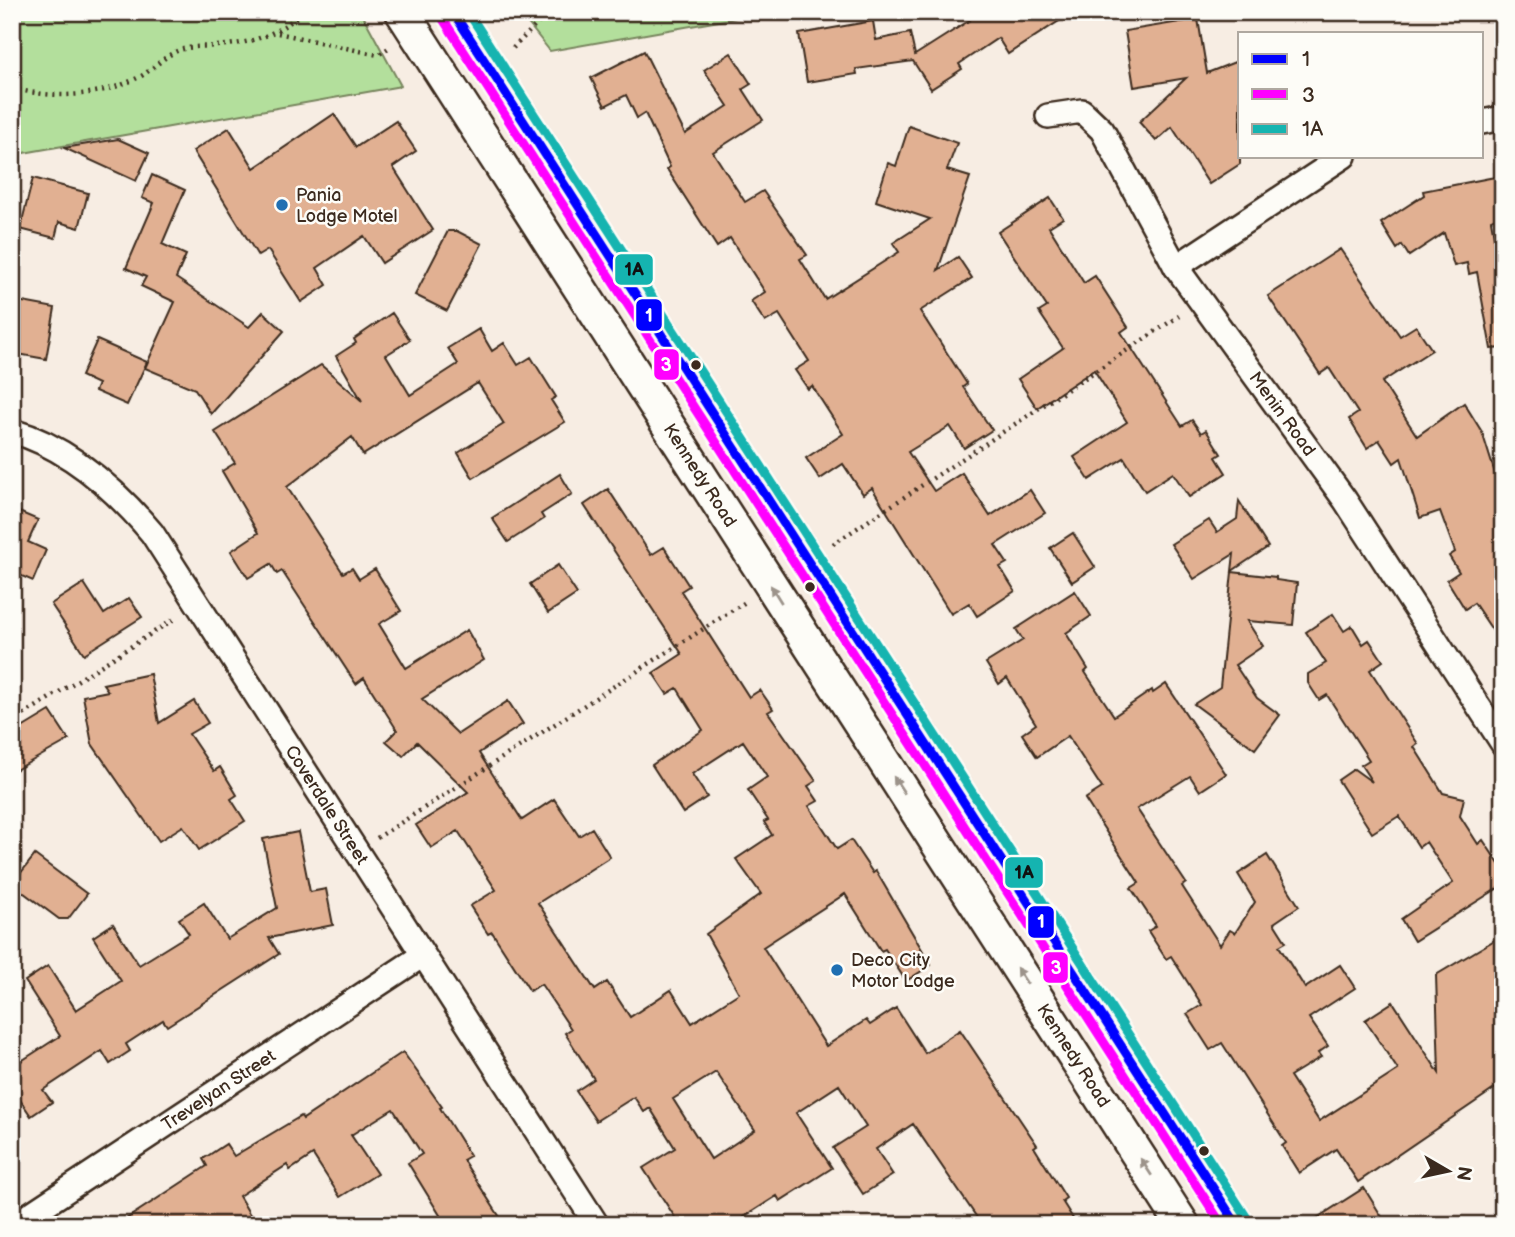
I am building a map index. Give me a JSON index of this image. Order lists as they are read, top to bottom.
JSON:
{
  "streets": {
    "main road": ["Kennedy Road"],
    "street": ["Menin Road", "Coverdale Street", "Trevelyan Street"]
  },
  "crossings": [
    ["Coverdale Street", "Trevelyan Street"]
  ],
  "places": ["Pania Lodge Motel", "Deco City Motor Lodge"],
  "lines": ["transit line 1", "transit line 1A", "transit line 3"],
  "legend": ["1", "3", "1A"],
  "north": "right"
}
